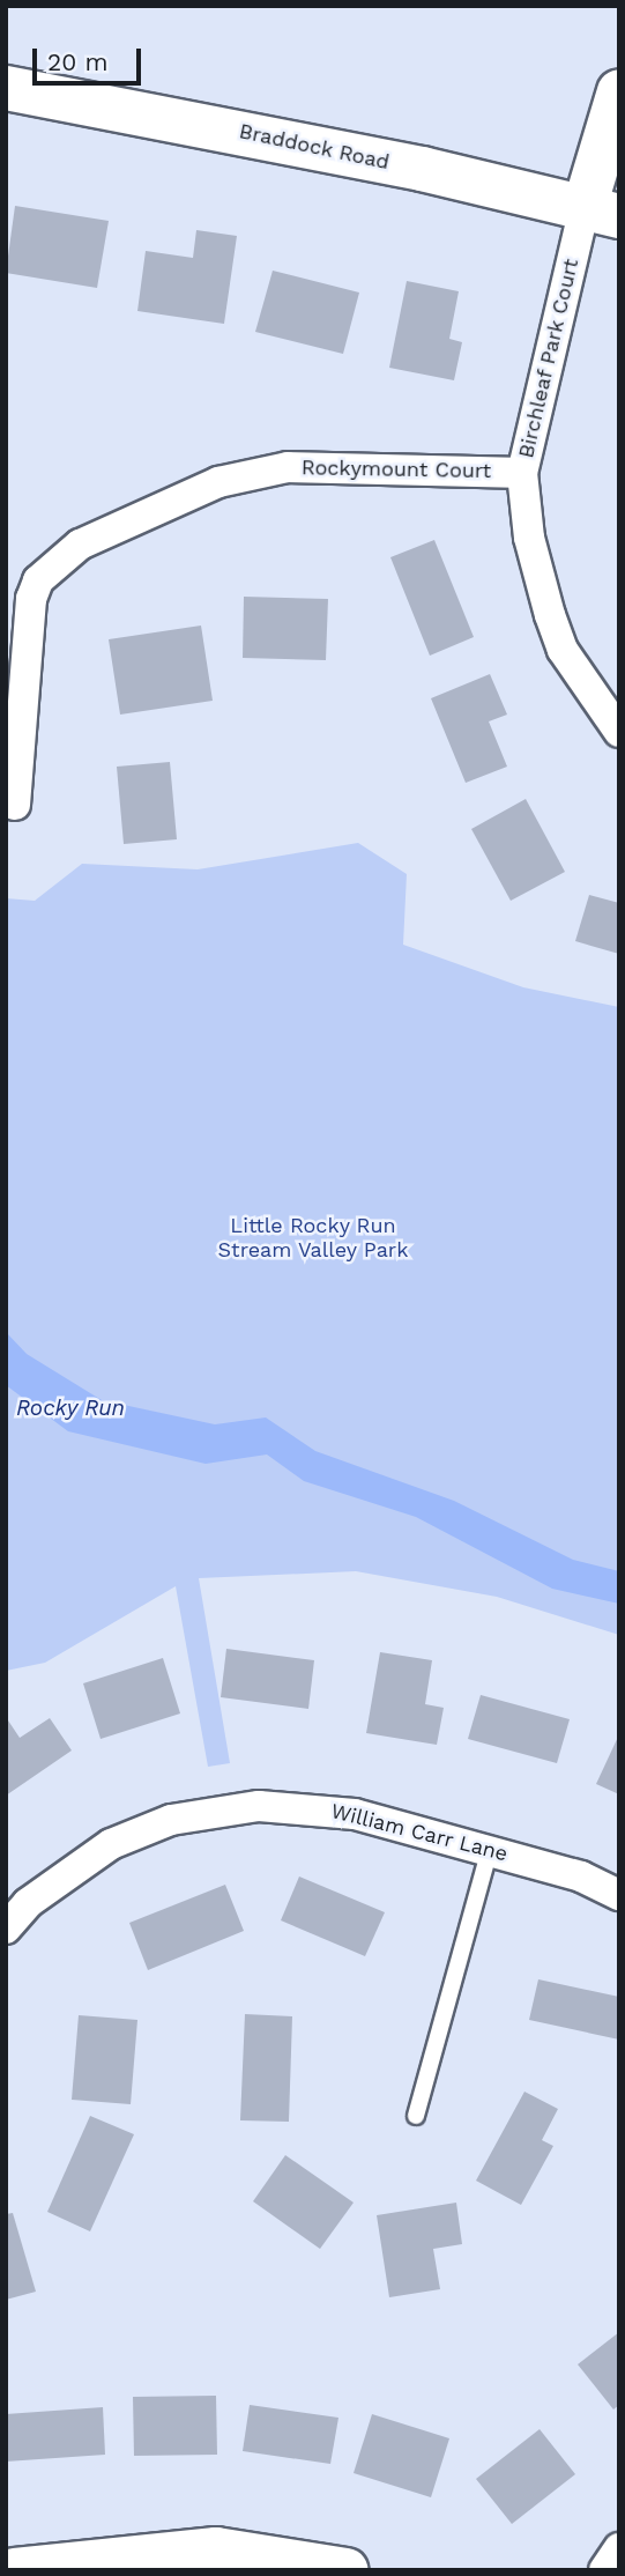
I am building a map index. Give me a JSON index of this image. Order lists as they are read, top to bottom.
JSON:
{
  "streets": {
    "main road": ["Braddock Road"],
    "street": ["Birchleaf Park Court", "Rockymount Court", "William Carr Lane"]
  },
  "crossings": [
    ["Braddock Road", "Birchleaf Park Court"],
    ["Birchleaf Park Court", "Rockymount Court"]
  ],
  "water": ["Rocky Run"],
  "parks": ["Little Rocky Run Stream Valley Park"],
  "scale_bar": "20 m"
}
